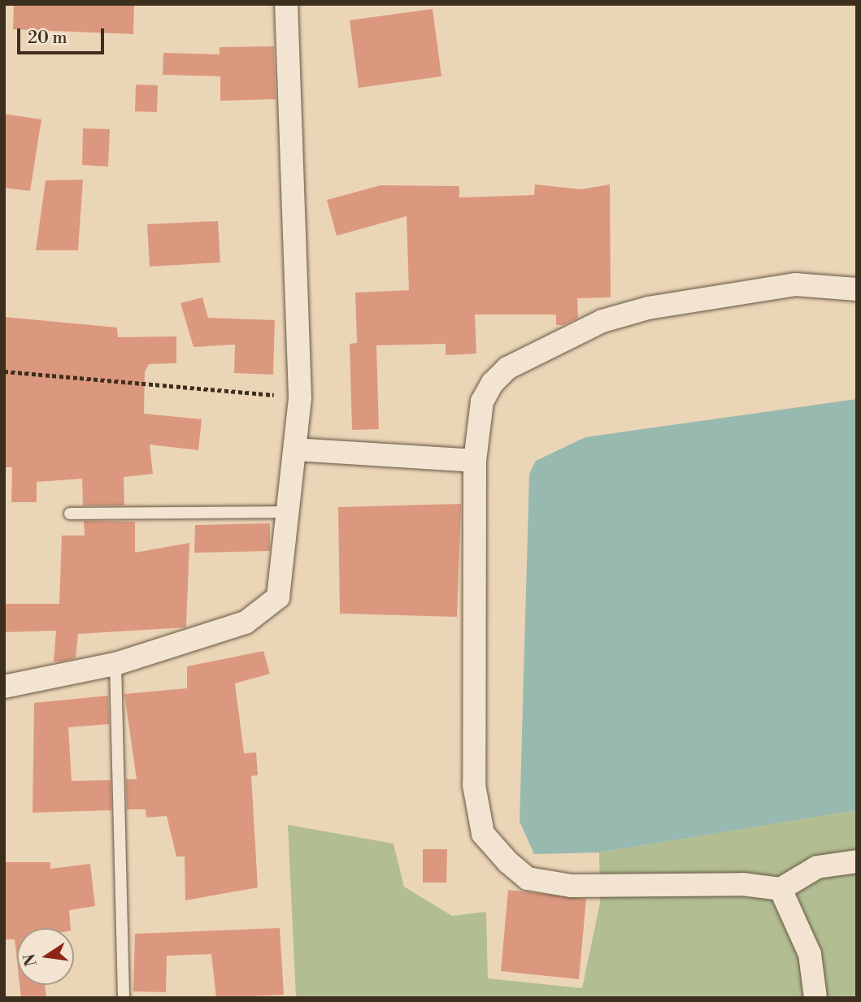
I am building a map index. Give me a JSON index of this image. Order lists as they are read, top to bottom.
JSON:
{
  "scale_bar": "20 m",
  "north": "left"
}
